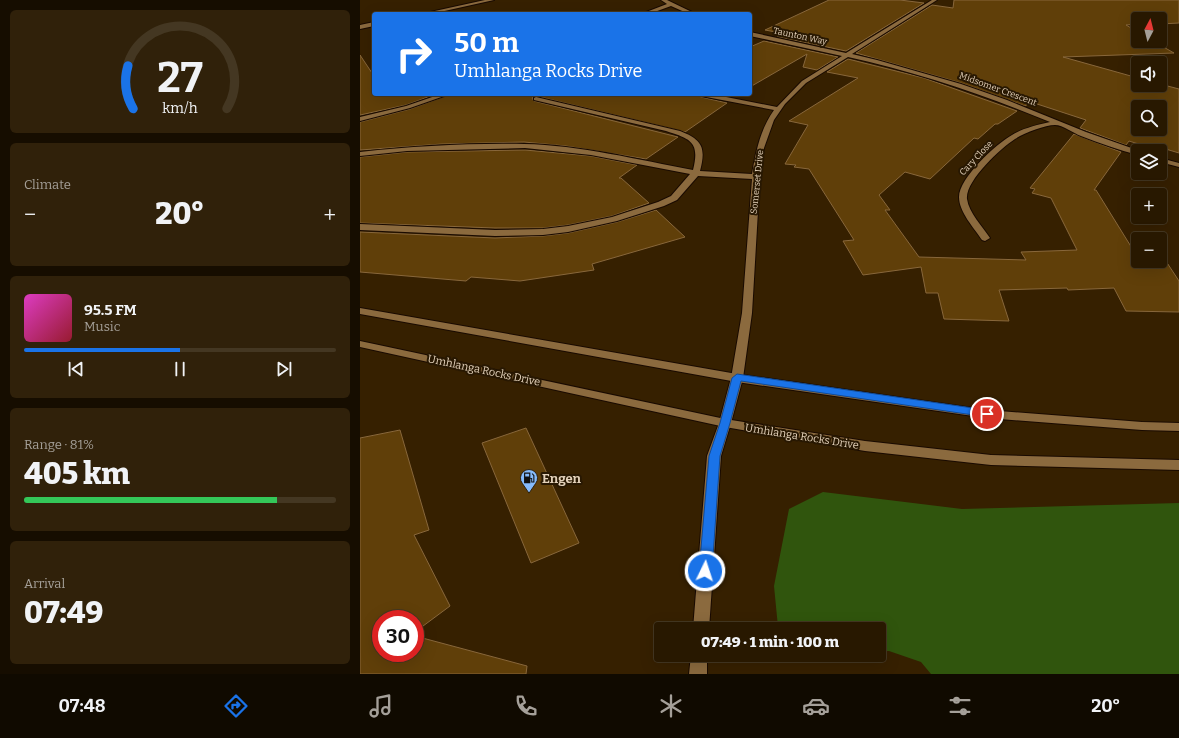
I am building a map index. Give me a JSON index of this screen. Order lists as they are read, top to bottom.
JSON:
{
  "streets": {
    "street": [
      "Taunton Way",
      "Midsomer Crescent",
      "Cary Close",
      "Somerset Drive",
      "Umhlanga Rocks Drive"
    ]
  },
  "crossings": [
    ["Taunton Way", "Midsomer Crescent"],
    ["Taunton Way", "Somerset Drive"],
    ["Midsomer Crescent", "Cary Close"],
    ["Midsomer Crescent", "Somerset Drive"],
    ["Somerset Drive", "Umhlanga Rocks Drive"]
  ],
  "places": {
    "fuel station": ["Engen"]
  },
  "north": "top",
  "page": {
    "map_buttons": ["+", "−"],
    "turn": ["50 m", "Umhlanga Rocks Drive"],
    "tile": [
      "Climate",
      ["Range · 81%", "405 km"],
      ["Arrival", "07:49"]
    ],
    "heat": ["−", "20°", "+"],
    "song": ["95.5 FM", "Music"],
    "limit": "30",
    "trip": "07:49 · 1 min · 100 m",
    "tabs": ["07:48", "20°"],
    "gauge": ["27", "km/h"]
  }
}
